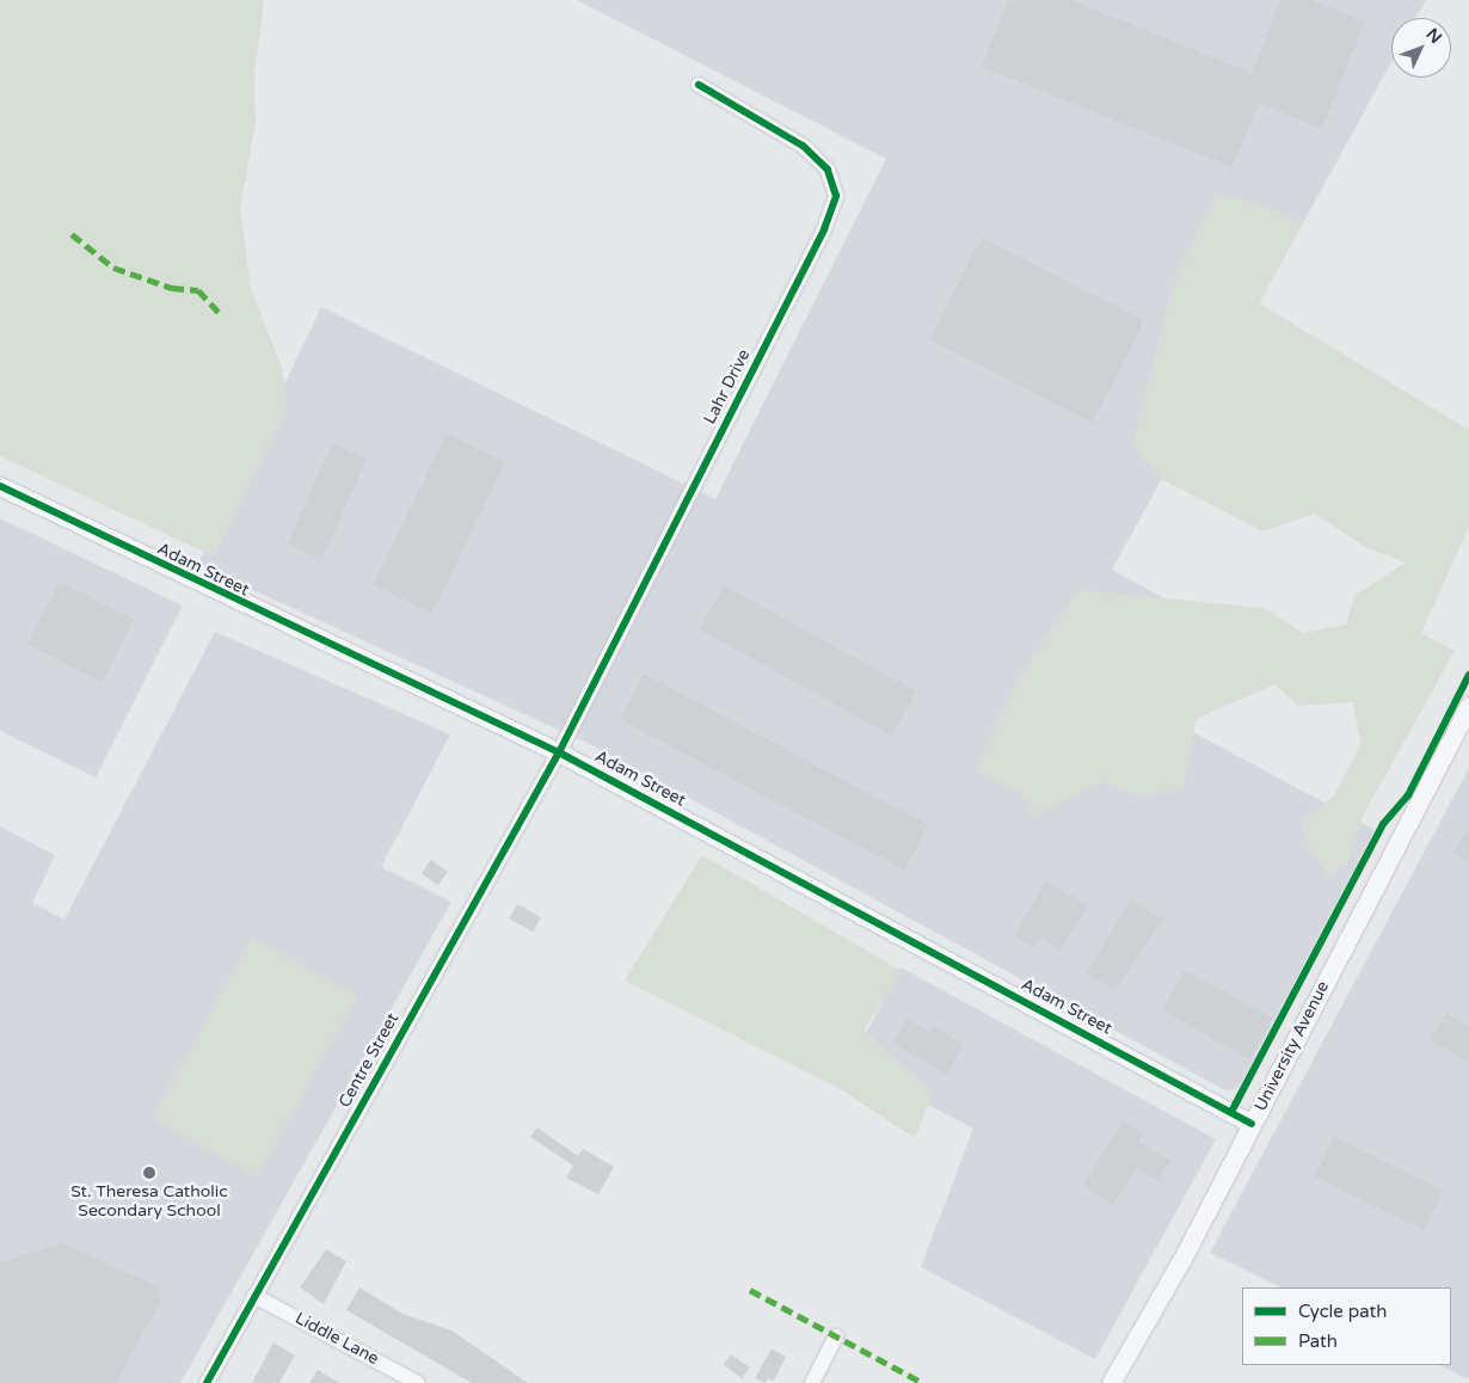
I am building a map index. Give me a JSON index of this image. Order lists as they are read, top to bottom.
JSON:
{
  "streets": {
    "street": [
      "Lahr Drive",
      "Adam Street",
      "University Avenue",
      "Centre Street",
      "Liddle Lane"
    ]
  },
  "crossings": [
    ["Lahr Drive", "Adam Street"],
    ["Lahr Drive", "Centre Street"],
    ["Adam Street", "University Avenue"],
    ["Adam Street", "Centre Street"],
    ["Centre Street", "Liddle Lane"]
  ],
  "places": ["St. Theresa Catholic Secondary School"],
  "legend": ["Cycle path", "Path"],
  "north": "top right"
}
